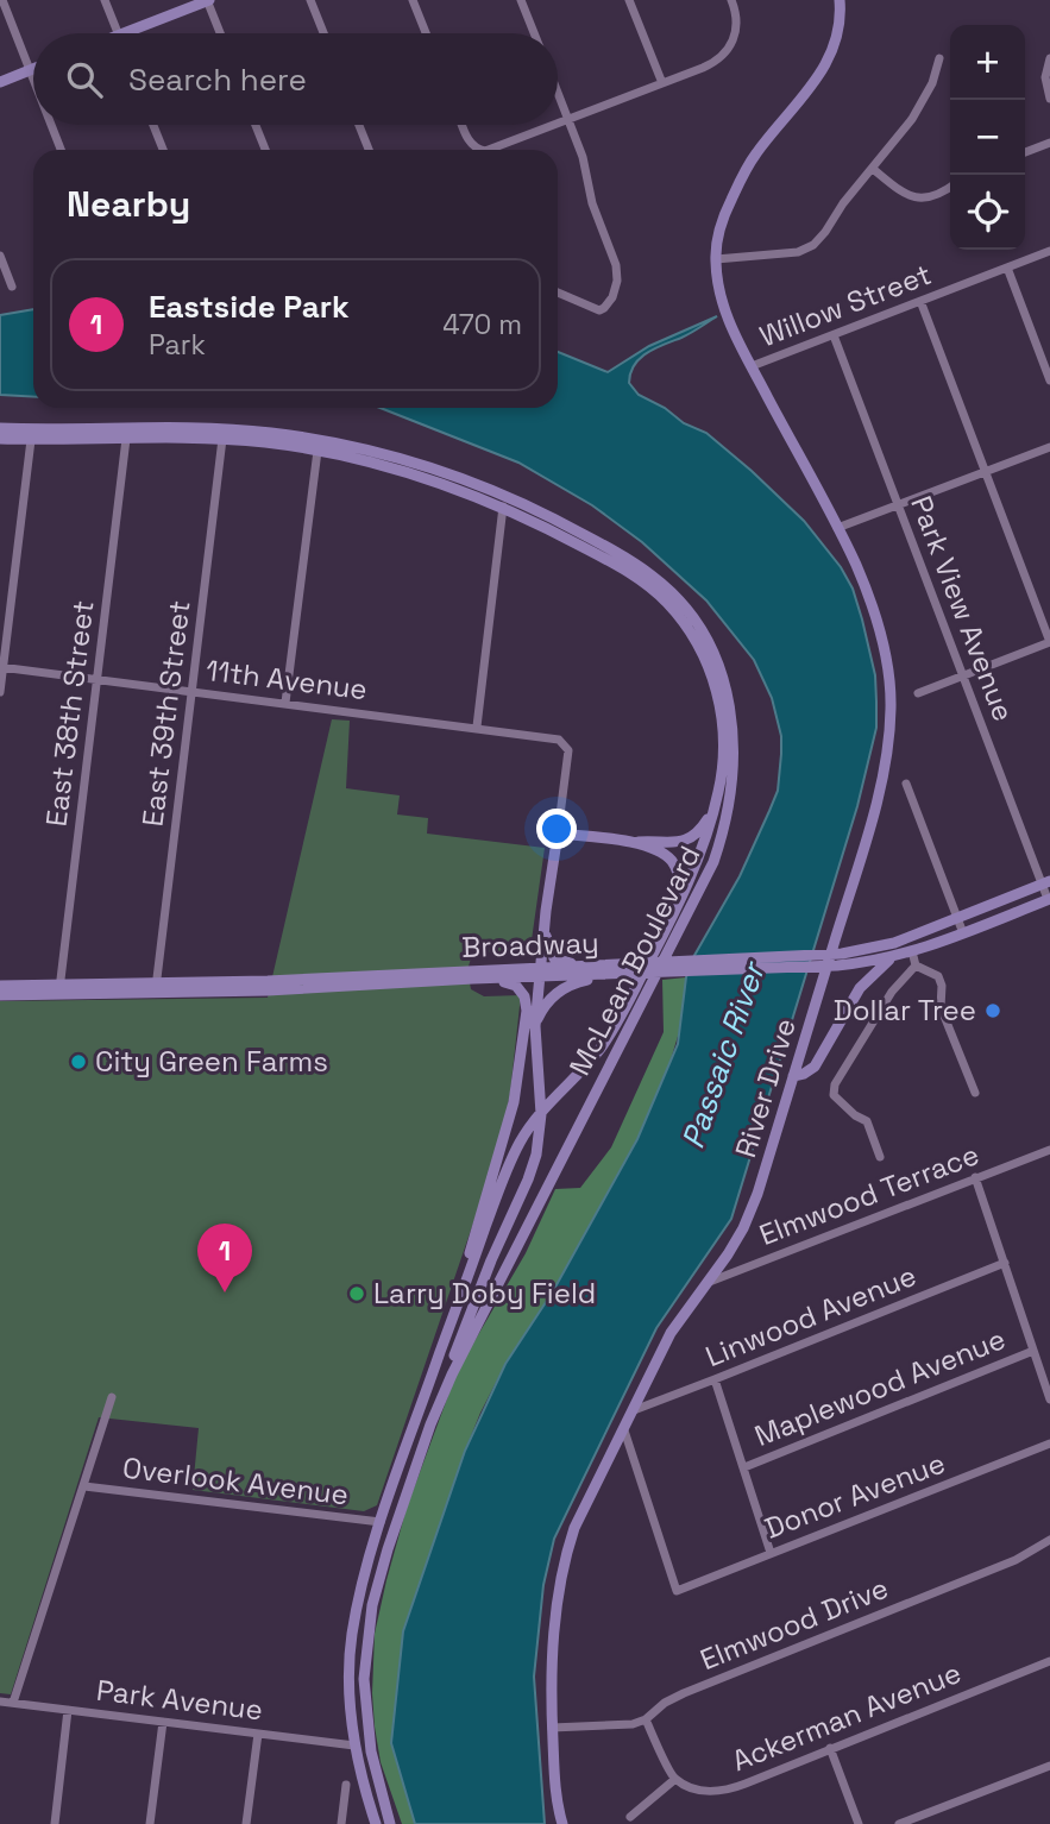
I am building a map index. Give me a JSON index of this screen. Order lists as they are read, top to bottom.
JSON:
{
  "streets": {
    "main road": ["Broadway", "McLean Boulevard", "River Drive"],
    "street": [
      "Willow Street",
      "Park View Avenue",
      "11th Avenue",
      "East 38th Street",
      "East 39th Street",
      "Elmwood Terrace",
      "Linwood Avenue",
      "Maplewood Avenue",
      "Overlook Avenue",
      "Donor Avenue",
      "Elmwood Drive",
      "Park Avenue",
      "Ackerman Avenue"
    ]
  },
  "crossings": [
    ["Willow Street", "Park View Avenue"],
    ["Willow Street", "River Drive"],
    ["Park View Avenue", "Broadway"],
    ["11th Avenue", "East 38th Street"],
    ["11th Avenue", "East 39th Street"],
    ["East 38th Street", "Broadway"],
    ["East 38th Street", "McLean Boulevard"],
    ["East 39th Street", "Broadway"],
    ["East 39th Street", "McLean Boulevard"],
    ["McLean Boulevard", "Overlook Avenue"],
    ["McLean Boulevard", "Park Avenue"],
    ["River Drive", "Elmwood Terrace"],
    ["River Drive", "Linwood Avenue"],
    ["River Drive", "Donor Avenue"],
    ["River Drive", "Elmwood Drive"]
  ],
  "water": ["Passaic River"],
  "places": ["Dollar Tree", "City Green Farms", "Larry Doby Field"],
  "page": {
    "map_buttons": ["+", "−"],
    "search": "Search here",
    "heading": "Nearby",
    "list": [
      {
        "mark": "1",
        "name": "Eastside Park",
        "note": "Park",
        "value": "470 m"
      }
    ],
    "pins": "1"
  }
}
